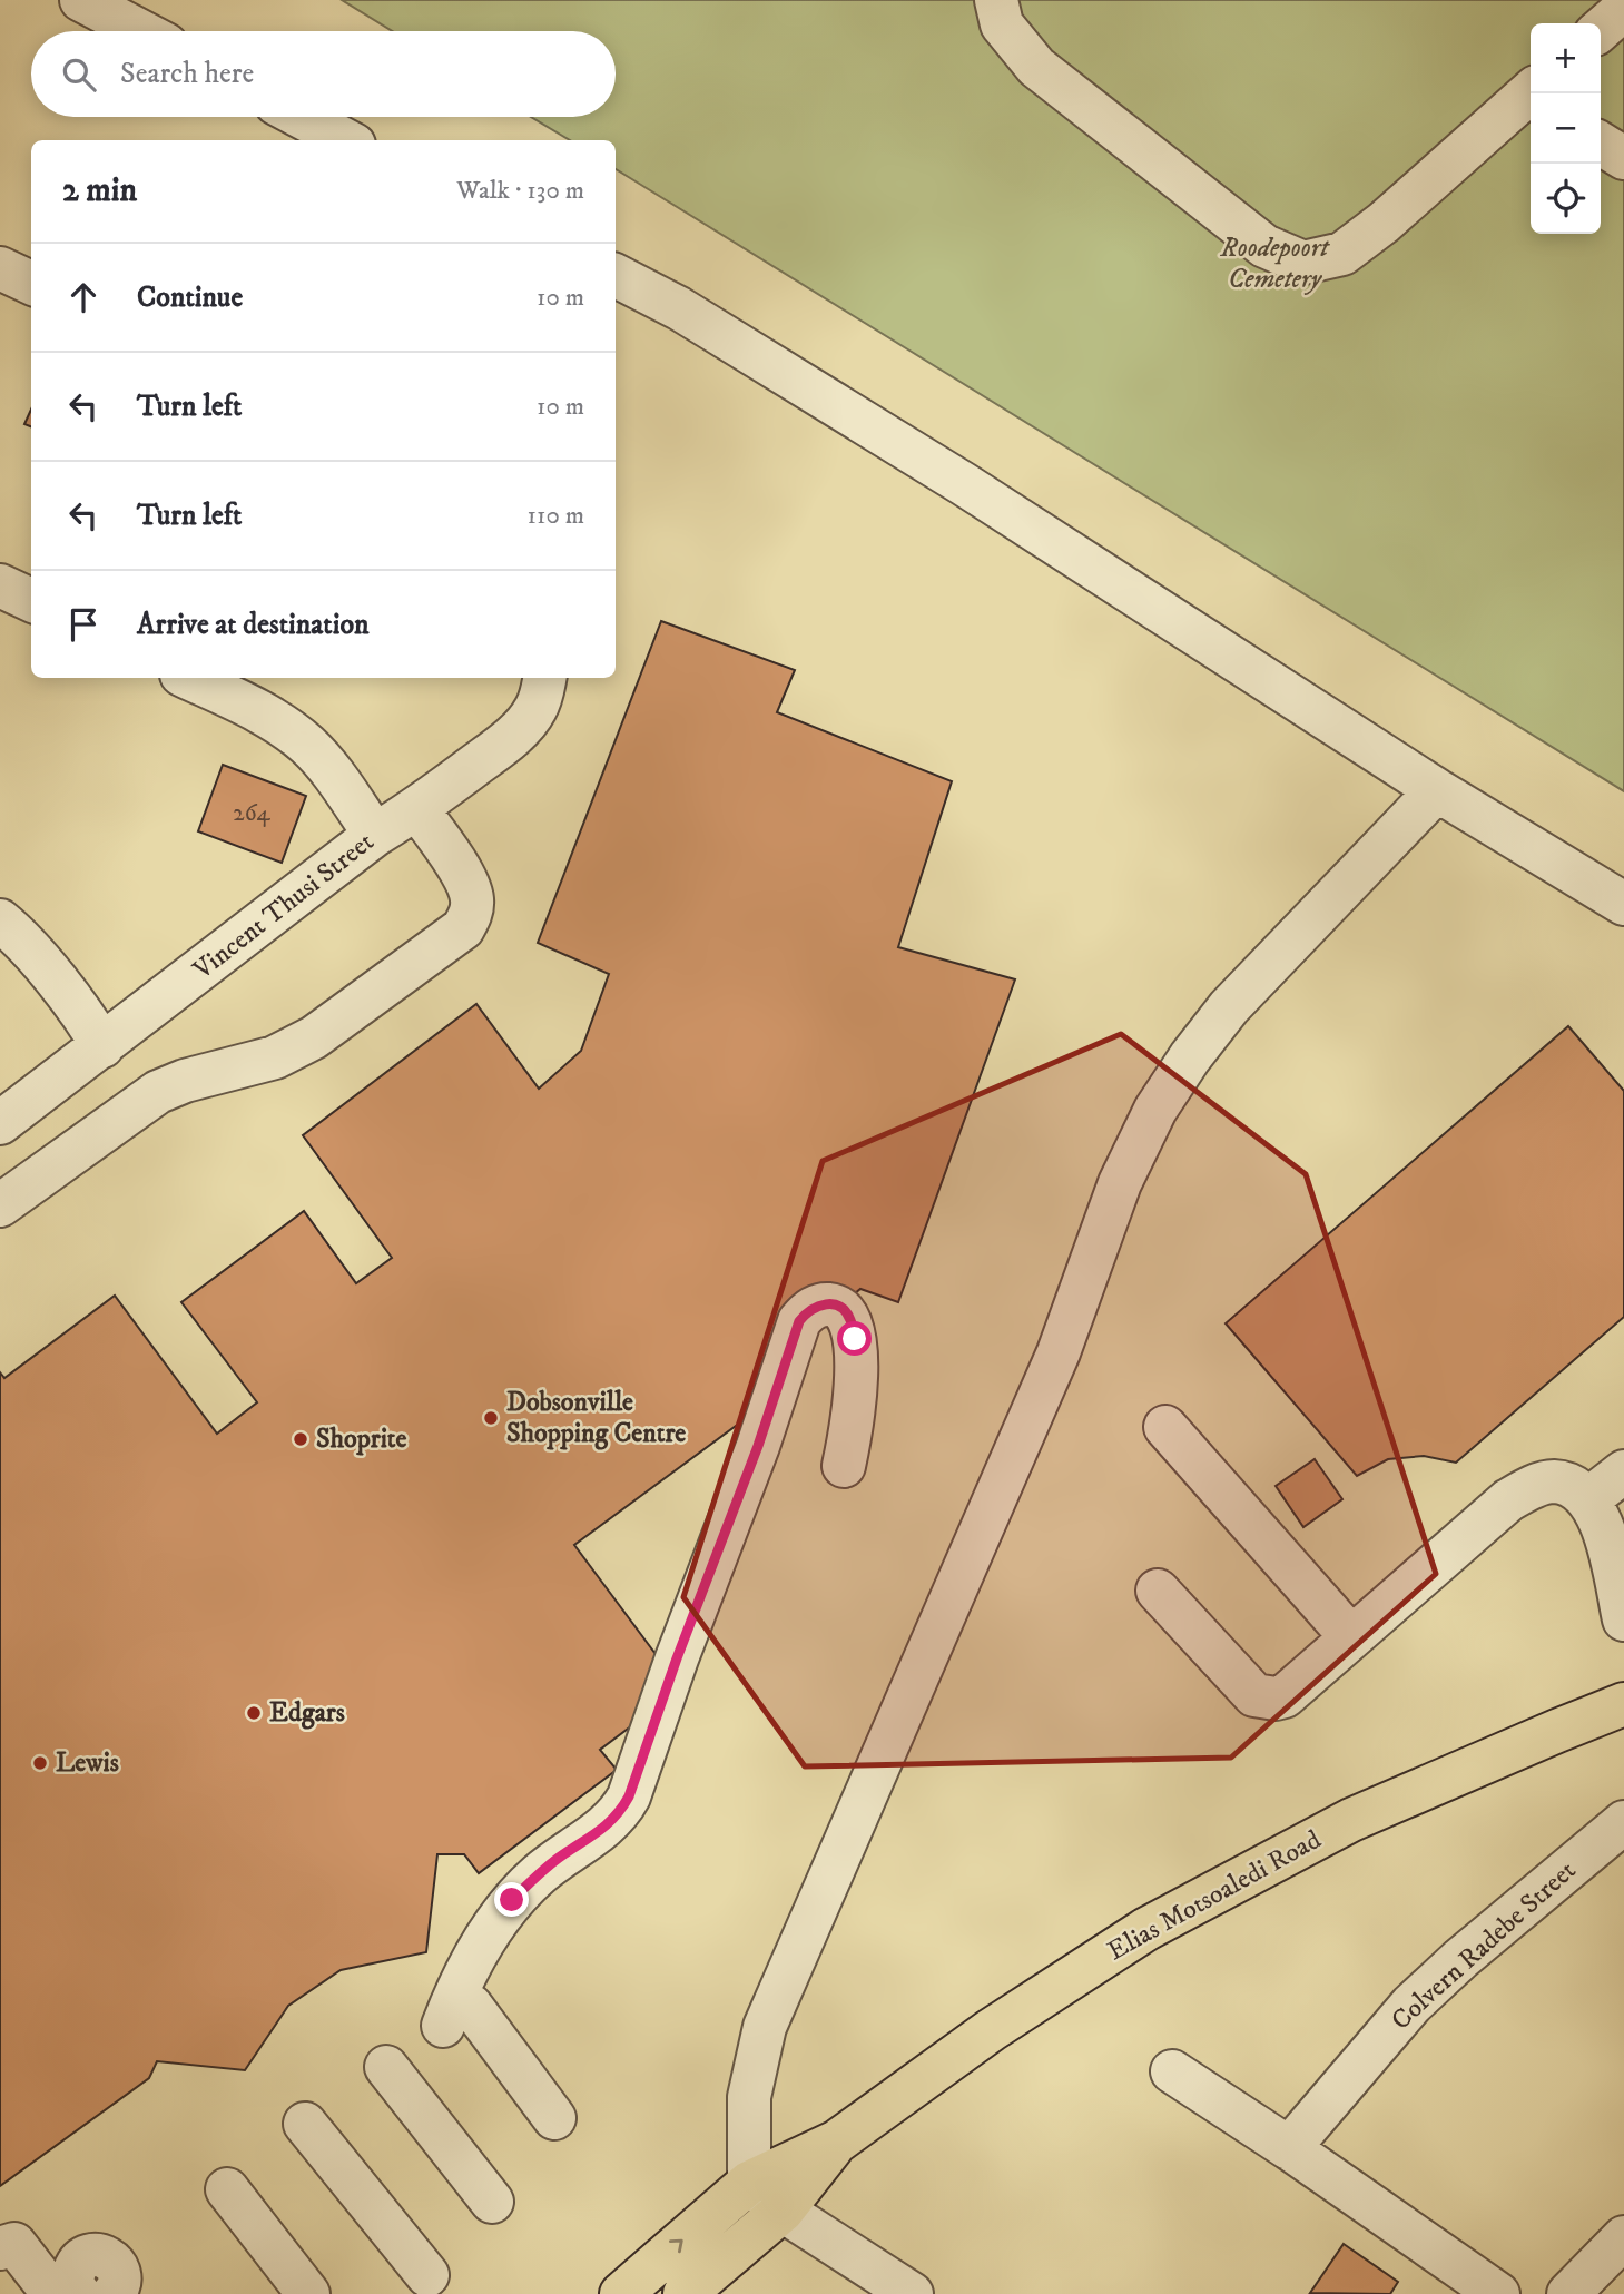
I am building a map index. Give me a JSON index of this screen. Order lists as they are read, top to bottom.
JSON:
{
  "streets": {
    "main road": ["Elias Motsoaledi Road"],
    "street": ["Vincent Thusi Street", "Colvern Radebe Street"]
  },
  "parks": ["Roodepoort Cemetery"],
  "places": [
    "Dobsonville Shopping Centre",
    "Shoprite",
    "Edgars",
    "Lewis"
  ],
  "house_numbers": ["264"],
  "page": {
    "map_buttons": ["+", "−"],
    "search": "Search here",
    "heading": ["2 min", "Walk · 130 m"],
    "list": [
      ["Continue", "10 m"],
      ["Turn left", "10 m"],
      ["Turn left", "110 m"],
      "Arrive at destination"
    ]
  }
}
